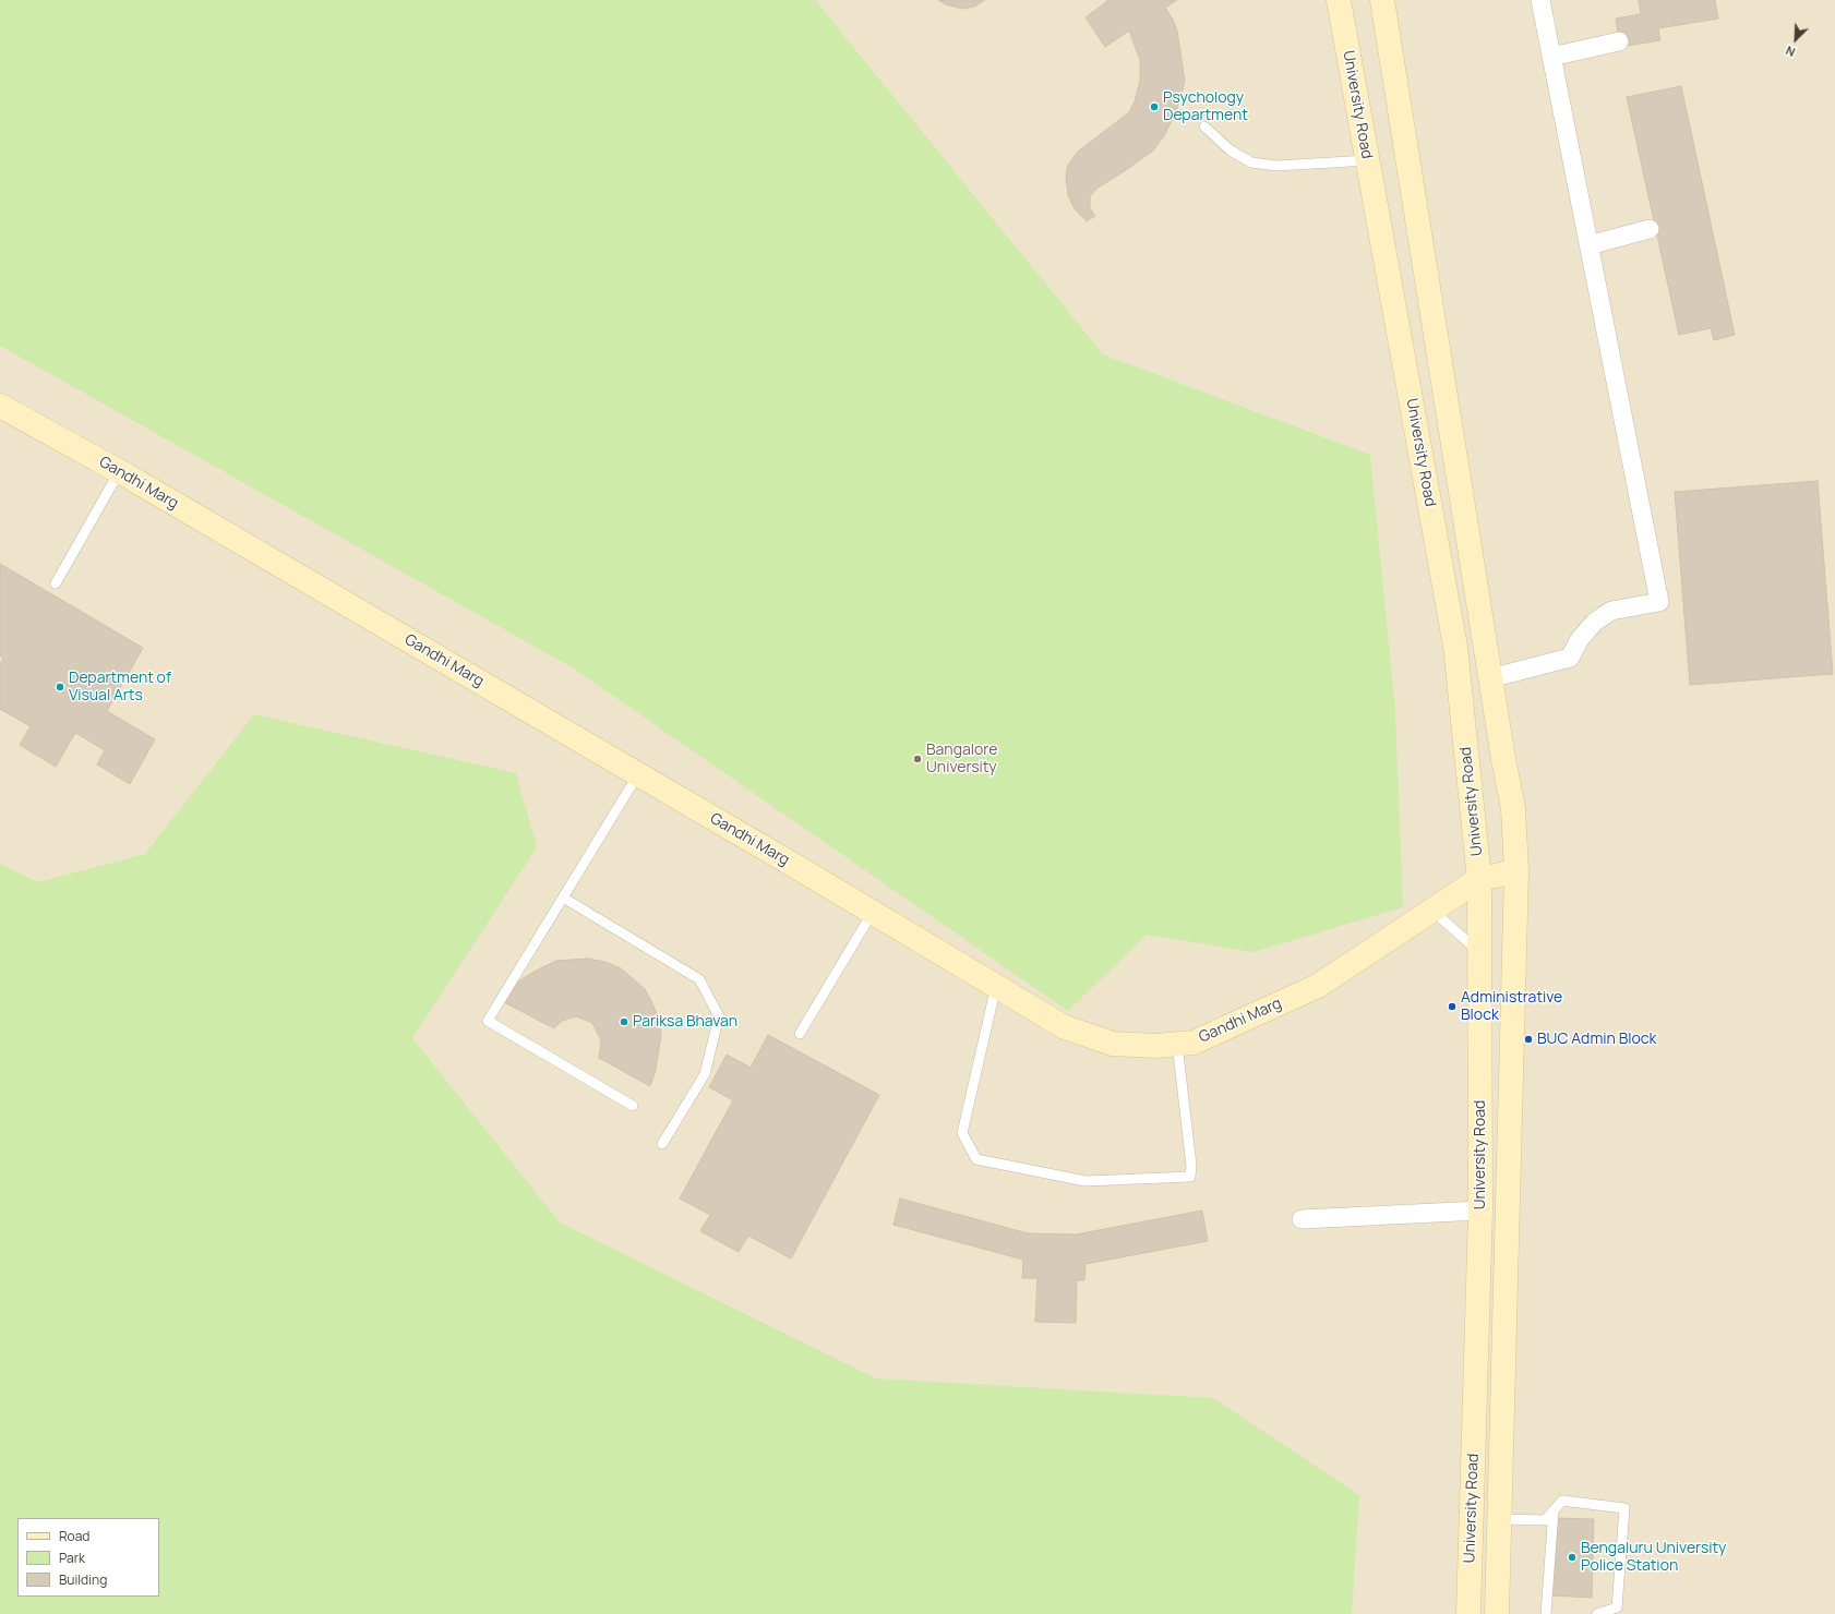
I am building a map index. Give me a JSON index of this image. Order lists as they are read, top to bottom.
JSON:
{
  "streets": {
    "main road": ["University Road", "Gandhi Marg"]
  },
  "crossings": [
    ["University Road", "Gandhi Marg"]
  ],
  "places": [
    "Psychology Department",
    "Department of Visual Arts",
    "Bangalore University",
    "Administrative Block",
    "Pariksa Bhavan",
    "BUC Admin Block",
    "Bengaluru University Police Station"
  ],
  "legend": ["Road", "Park", "Building"],
  "north": "bottom left"
}
